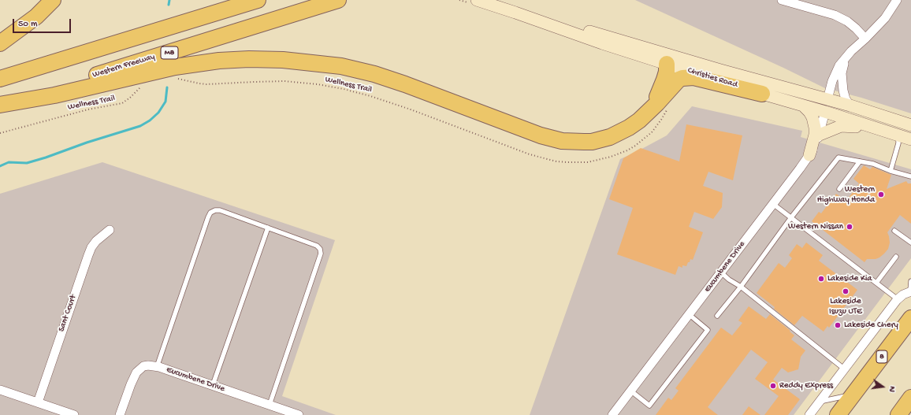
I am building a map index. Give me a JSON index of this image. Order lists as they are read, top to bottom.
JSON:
{
  "streets": {
    "highway": ["M8", "Western Freeway", "8"],
    "main road": ["Christies Road"],
    "street": ["Eucumbene Drive", "Sant Court"],
    "path": ["Wellness Trail"]
  },
  "crossings": [
    ["Christies Road", "Eucumbene Drive"]
  ],
  "places": [
    "Western Highway Honda",
    "Western Nissan",
    "Lakeside Kia",
    "Lakeside Isuzu UTE",
    "Lakeside Chery",
    "Reddy Express"
  ],
  "scale_bar": "50 m",
  "north": "right"
}
